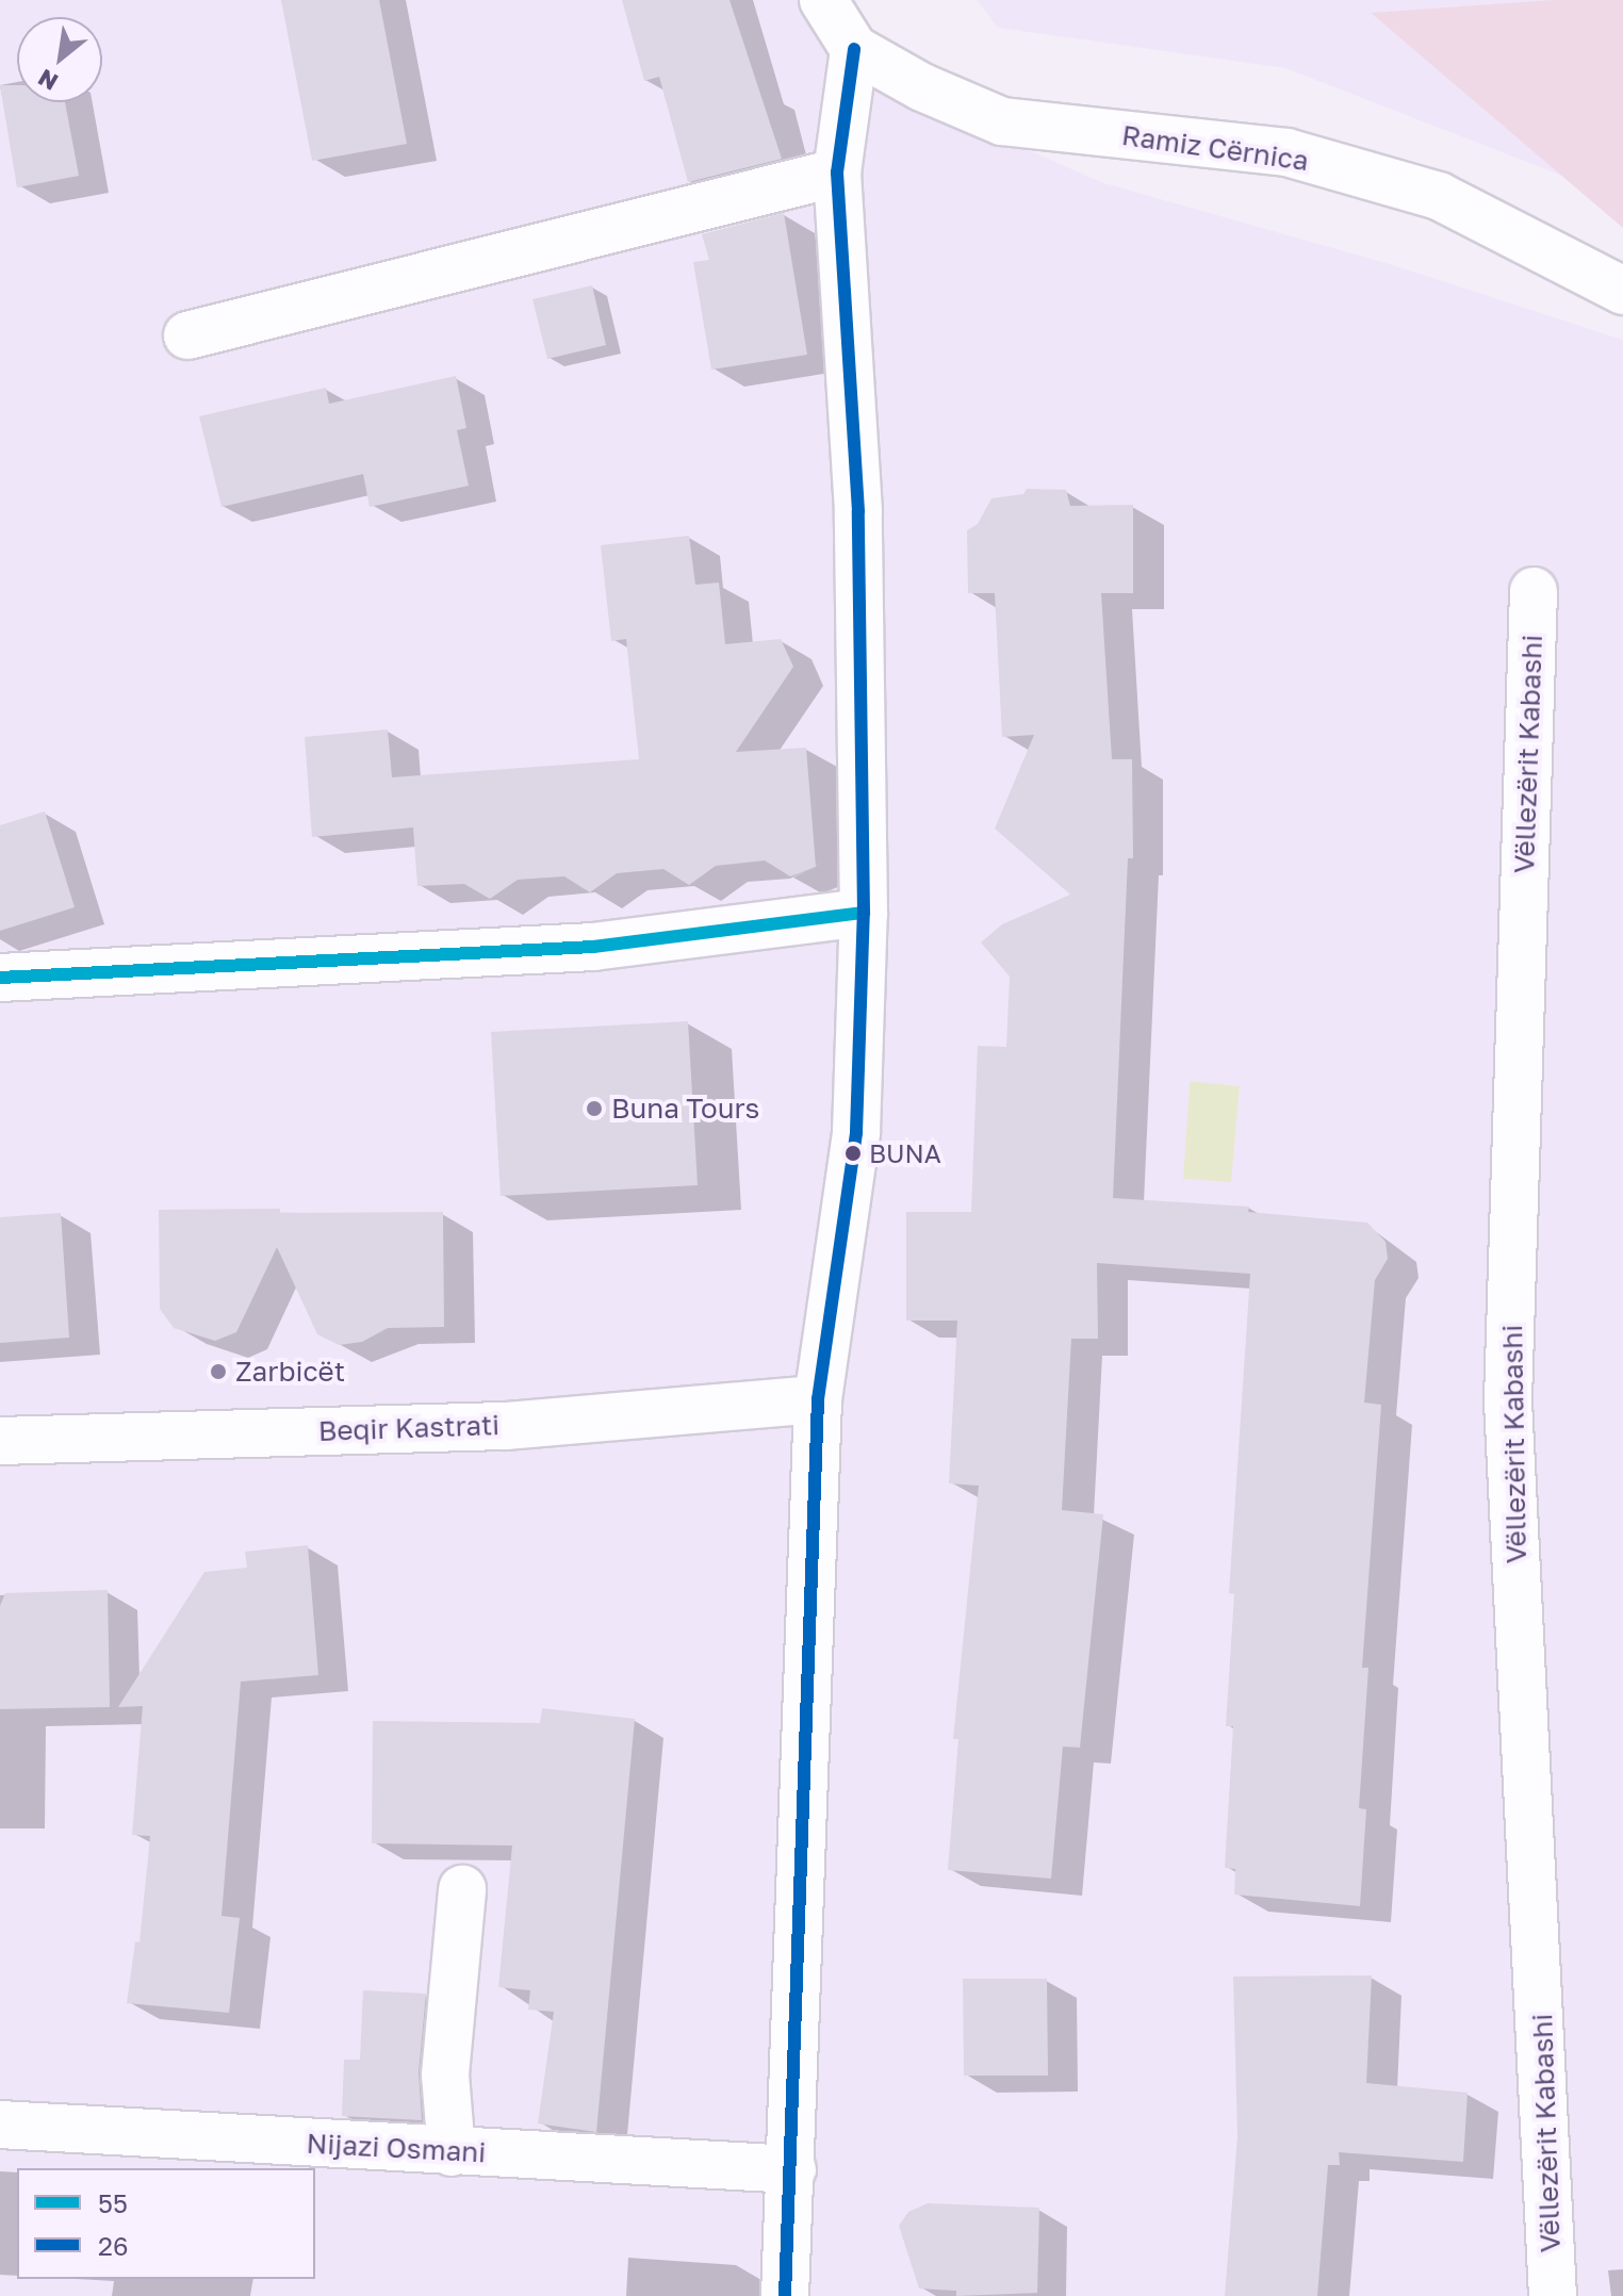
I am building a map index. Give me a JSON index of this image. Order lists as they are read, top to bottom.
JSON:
{
  "streets": {
    "street": [
      "Ramiz Cërnica",
      "Vëllezërit Kabashi",
      "Beqir Kastrati",
      "Nijazi Osmani"
    ]
  },
  "places": ["Buna Tours", "BUNA", "Zarbicët"],
  "lines": ["transit line 26", "transit line 55"],
  "legend": ["55", "26"],
  "north": "bottom left"
}
